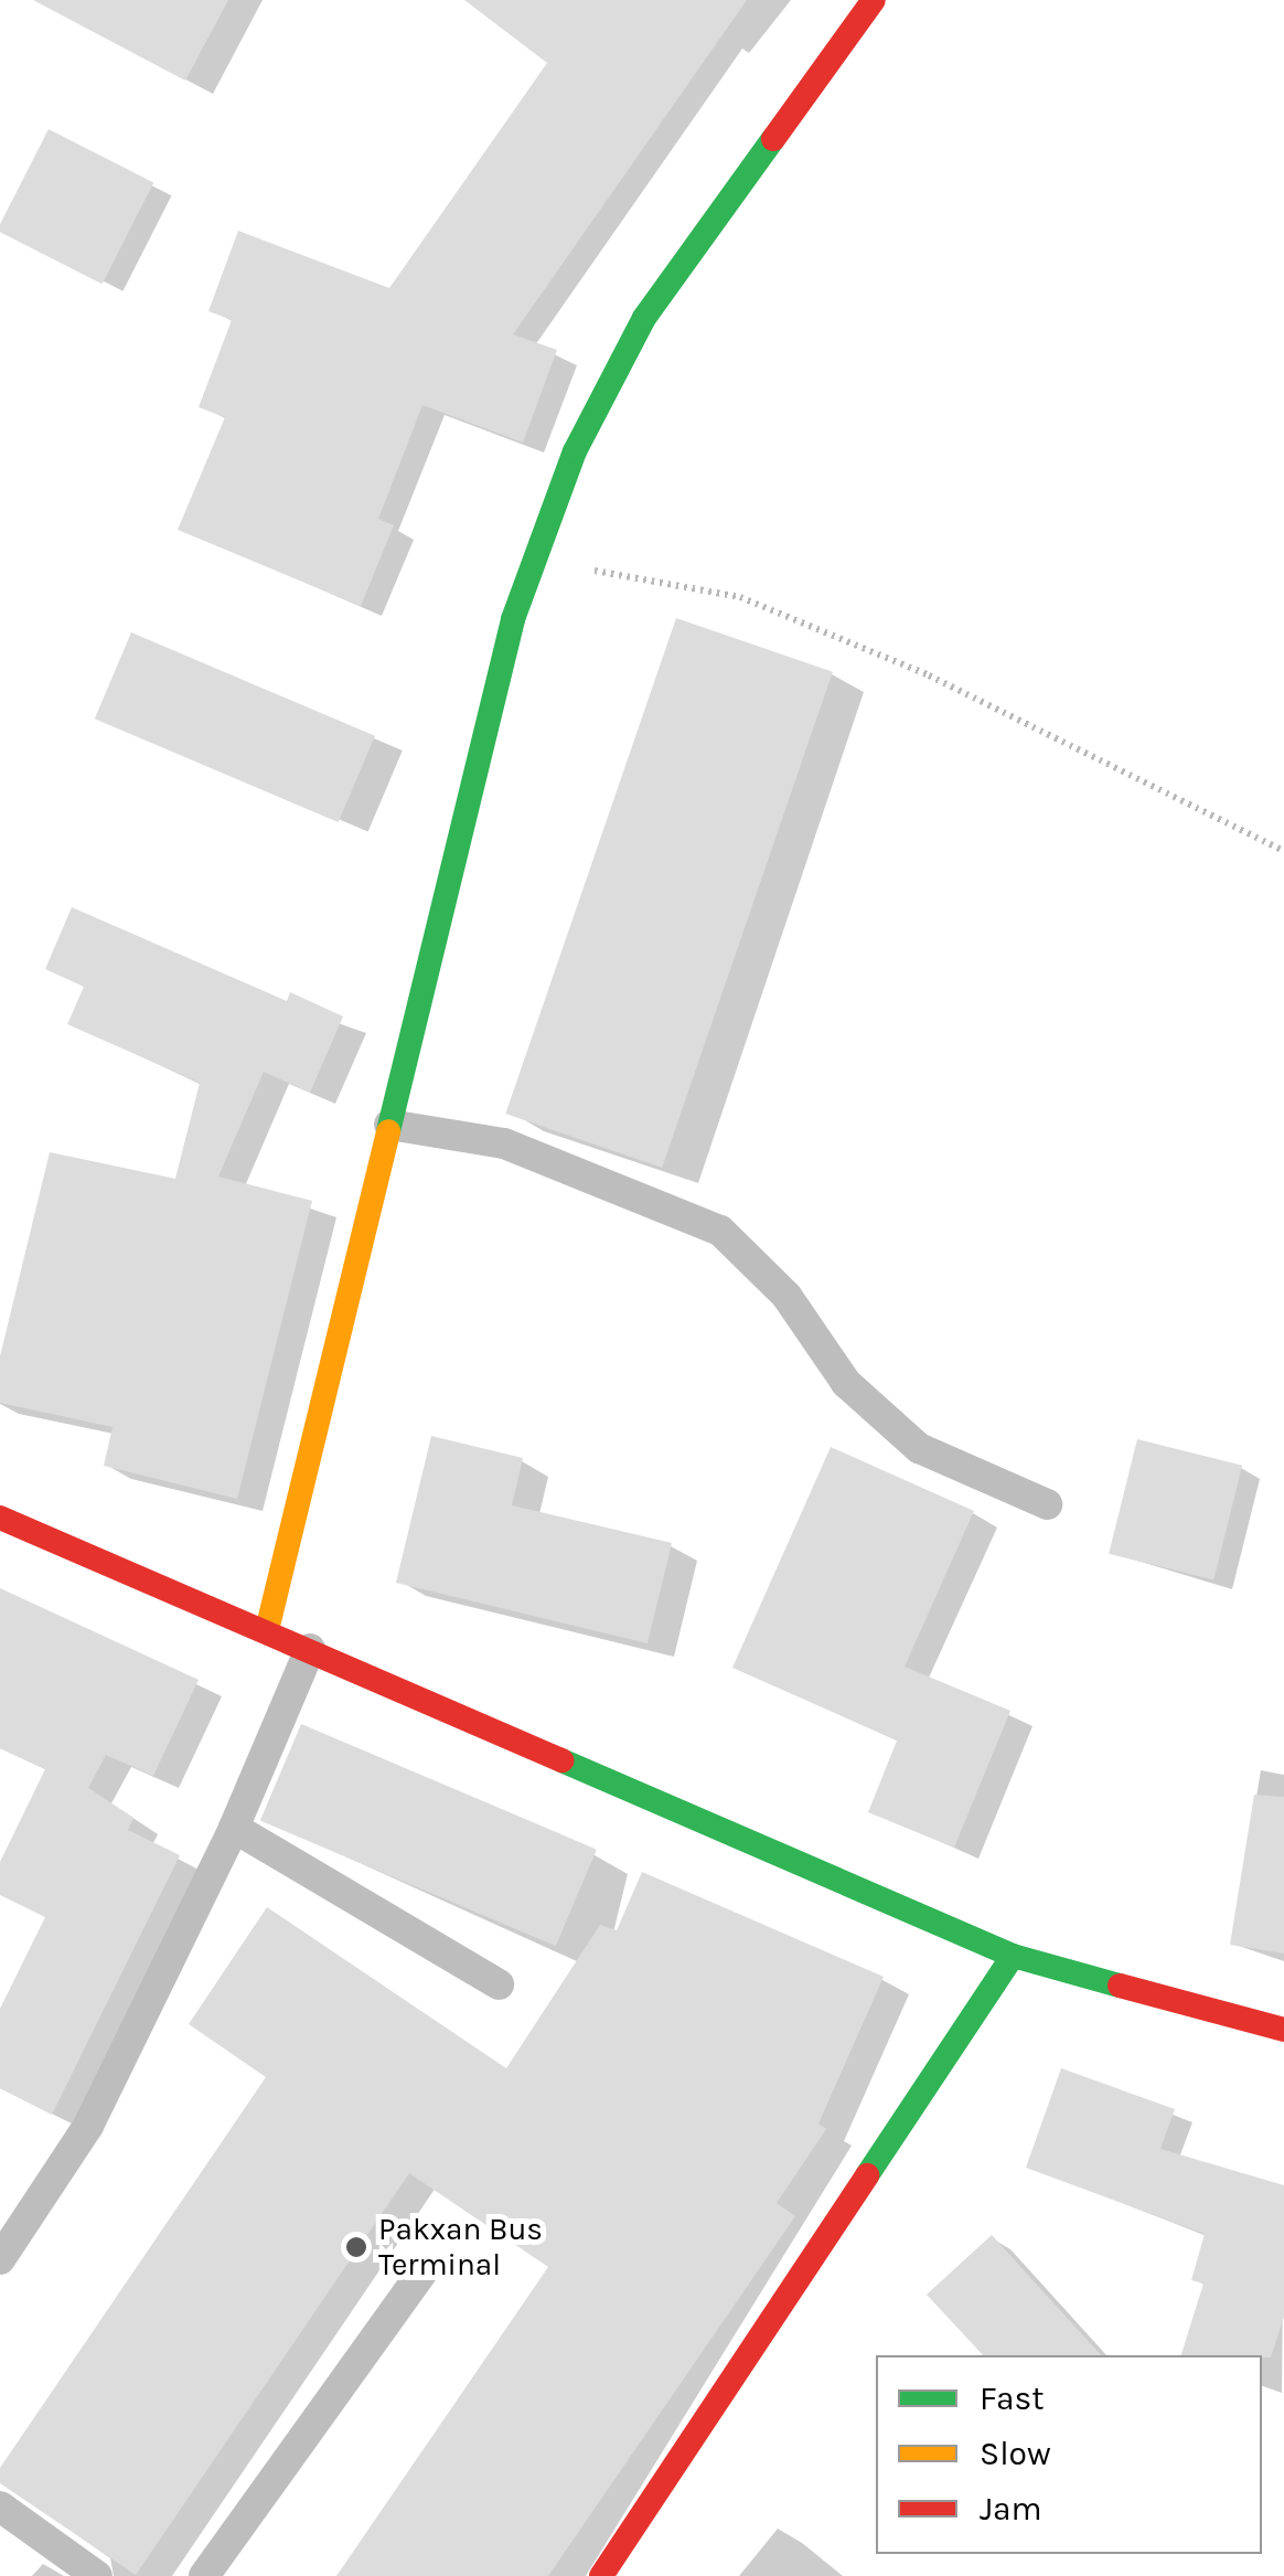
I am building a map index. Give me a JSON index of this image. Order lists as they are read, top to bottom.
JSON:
{
  "places": ["Pakxan Bus Terminal"],
  "legend": ["Fast", "Slow", "Jam"]
}
